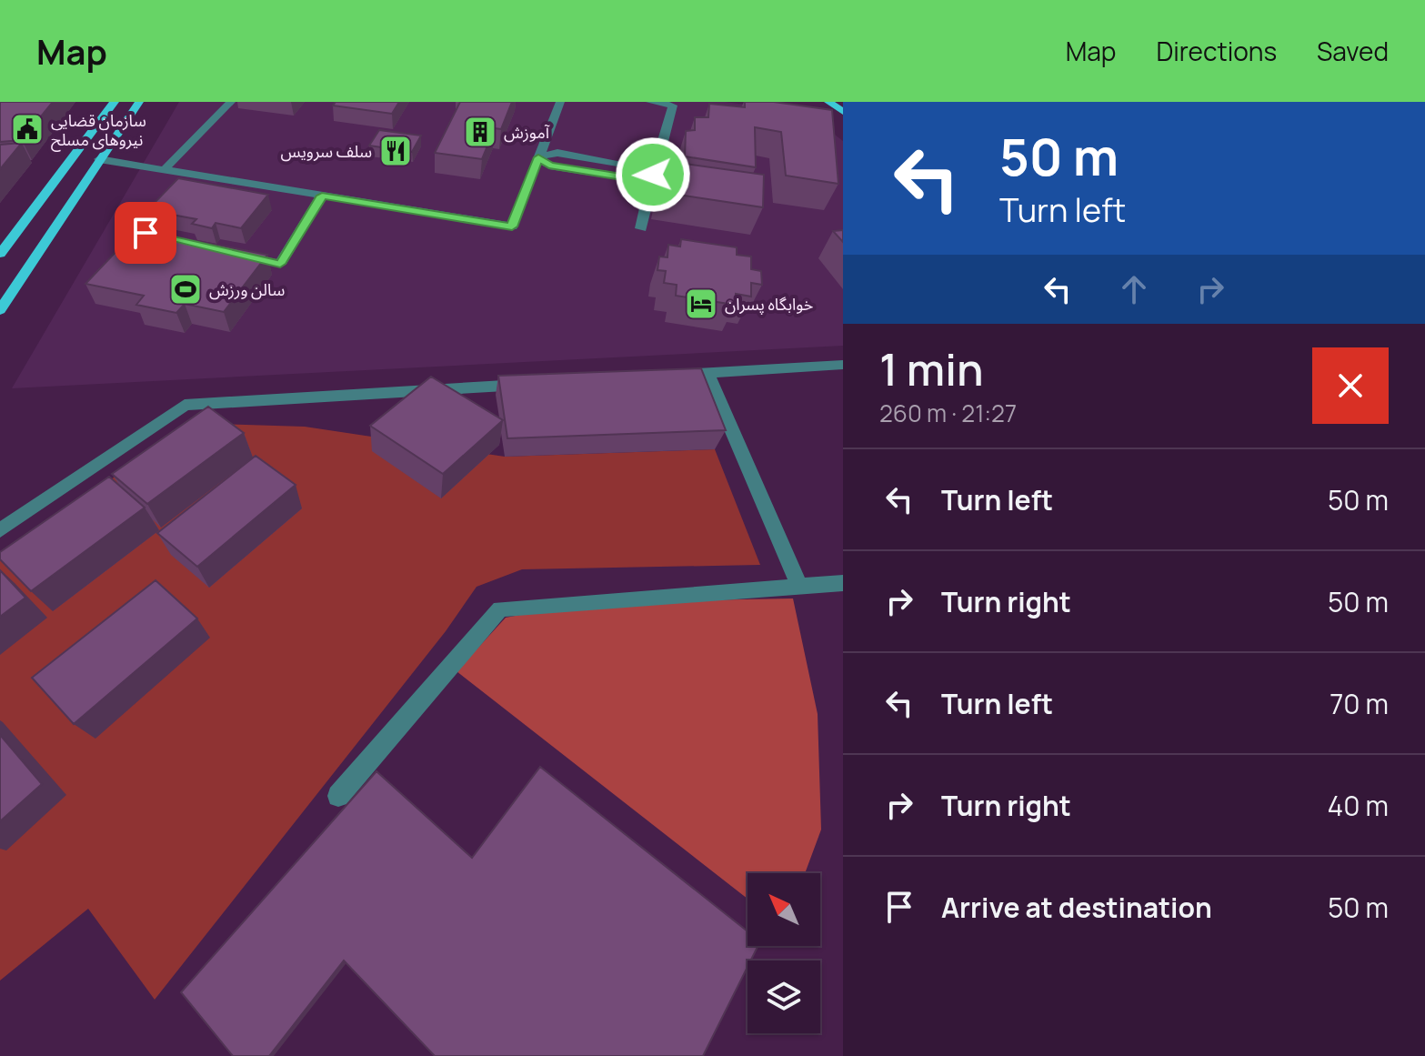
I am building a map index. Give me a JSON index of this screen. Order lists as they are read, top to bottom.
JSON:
{
  "places": {
    "public building": ["سازمان قضایی نیروهای مسلح"],
    "building": ["آموزش"],
    "restaurant": ["سلف سرویس"],
    "sports": ["سالن ورزش"],
    "hotel": ["خوابگاه پسران"]
  },
  "north": "top left",
  "page": {
    "header": "Map",
    "nav": ["Map", "Directions", "Saved"],
    "turn": ["50 m", "Turn left"],
    "heading": ["1 min", "260 m · 21:27"],
    "list": [
      {
        "name": "Turn left",
        "value": "50 m"
      },
      {
        "name": "Turn right",
        "value": "50 m"
      },
      {
        "name": "Turn left",
        "value": "70 m"
      },
      {
        "name": "Turn right",
        "value": "40 m"
      },
      {
        "name": "Arrive at destination",
        "value": "50 m"
      }
    ]
  }
}
